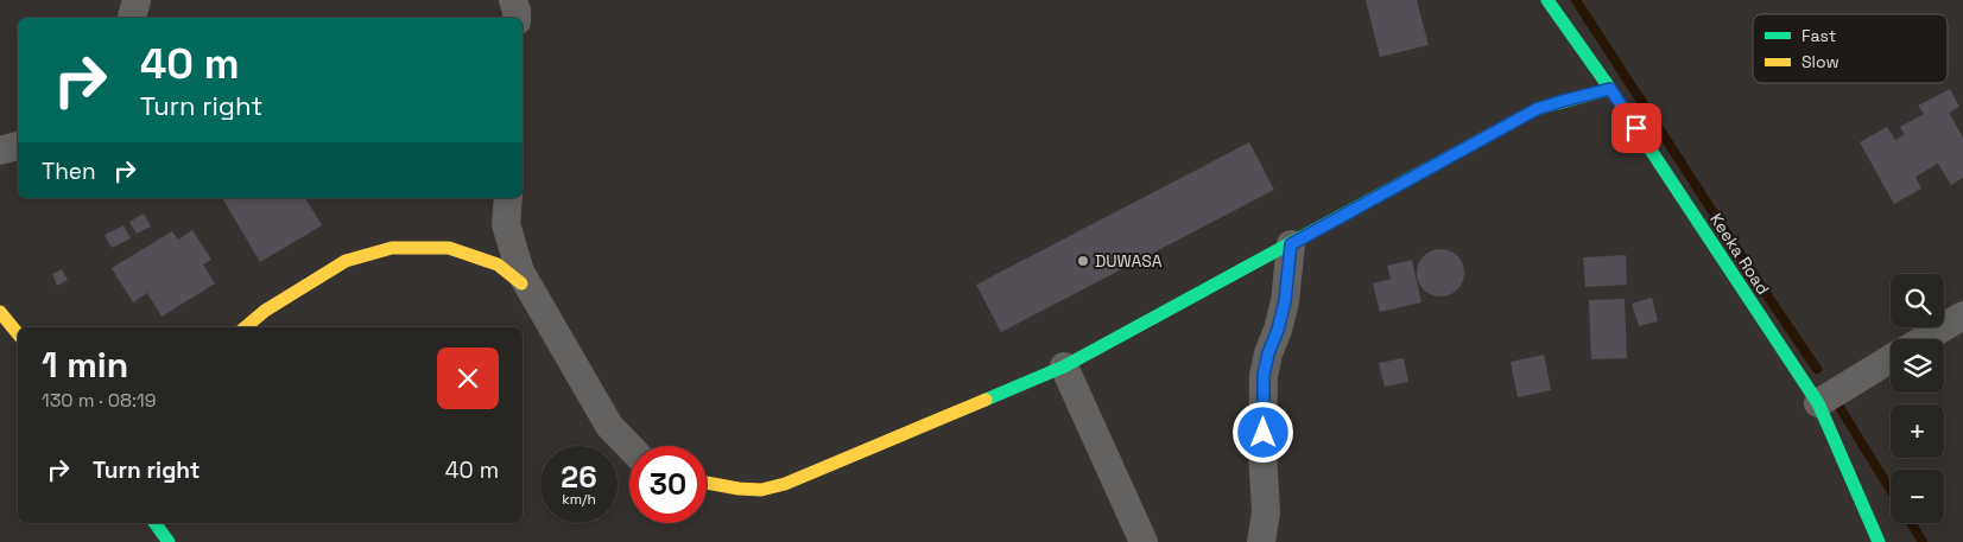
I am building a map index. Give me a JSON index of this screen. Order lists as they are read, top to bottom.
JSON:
{
  "streets": {
    "street": ["Keeka Road"]
  },
  "places": ["DUWASA"],
  "legend": ["Fast", "Slow"],
  "page": {
    "turn": ["40 m", "Turn right"],
    "then": "Then",
    "map_buttons": ["+", "−"],
    "heading": ["1 min", "130 m · 08:19"],
    "list": [
      {
        "name": "Turn right",
        "value": "40 m"
      }
    ],
    "speed": "26 km/h",
    "limit": "30"
  }
}
